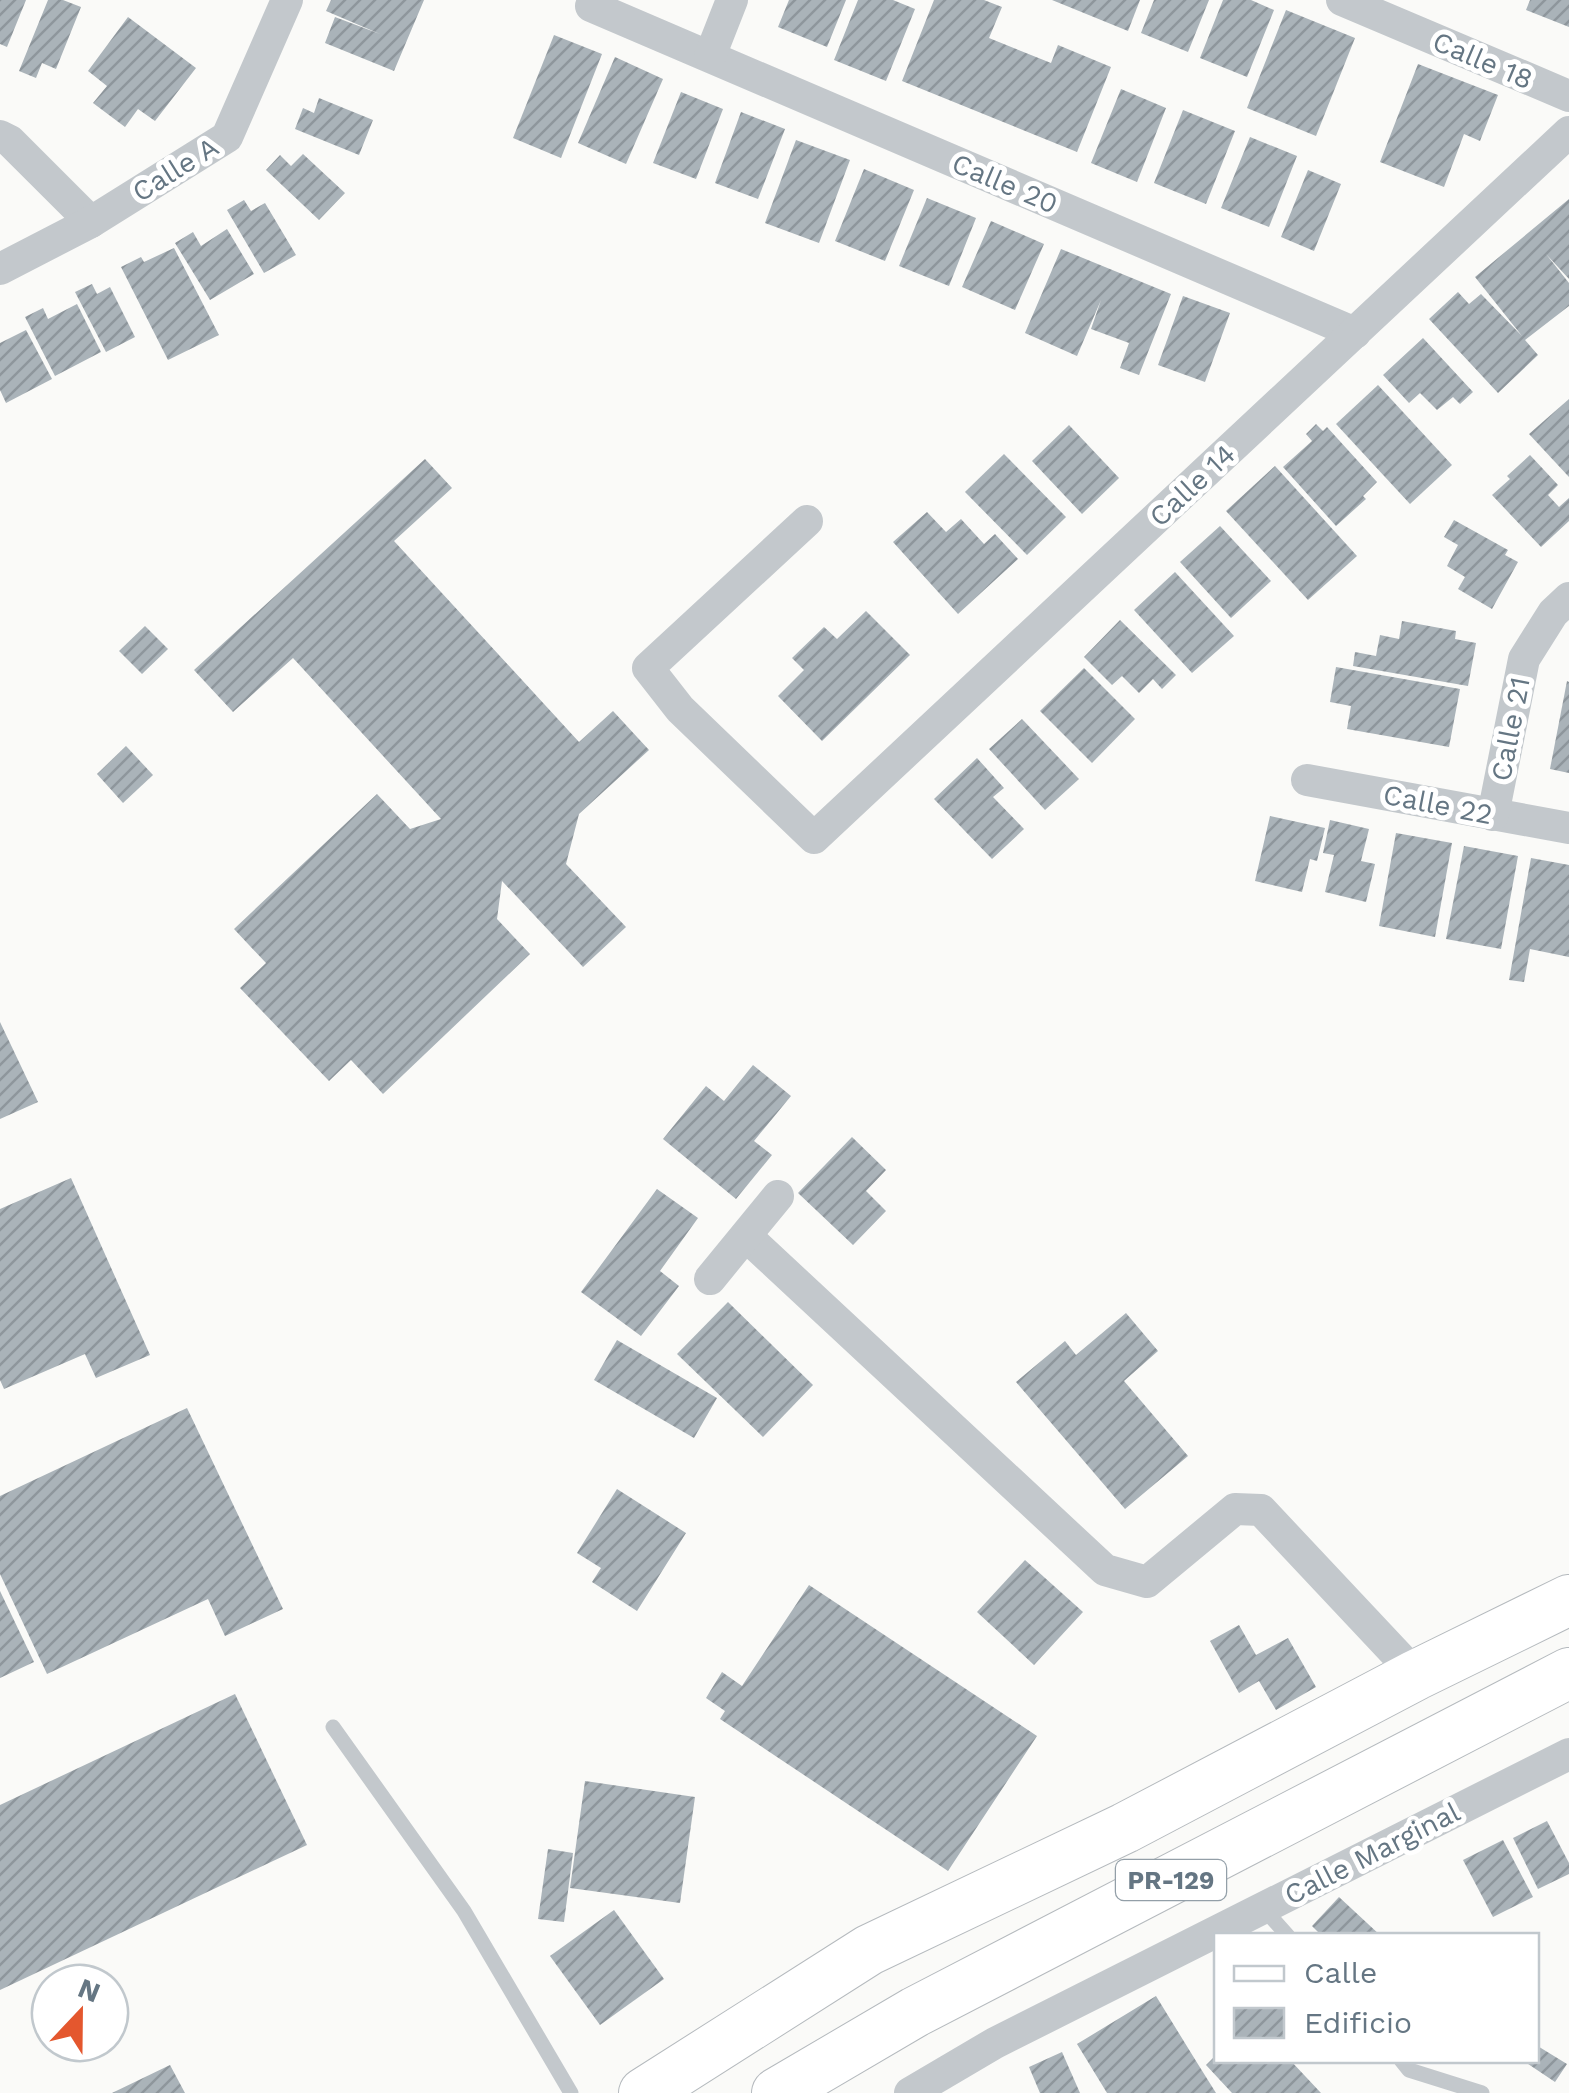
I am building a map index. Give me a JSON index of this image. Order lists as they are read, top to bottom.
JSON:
{
  "streets": {
    "main road": ["PR-129"],
    "street": [
      "Calle 18",
      "Calle A",
      "Calle 20",
      "Calle 14",
      "Calle 21",
      "Calle 22",
      "Calle Marginal"
    ]
  },
  "crossings": [
    ["Calle 20", "Calle 14"],
    ["Calle 21", "Calle 22"]
  ],
  "legend": ["Calle", "Edificio"],
  "north": "top"
}
